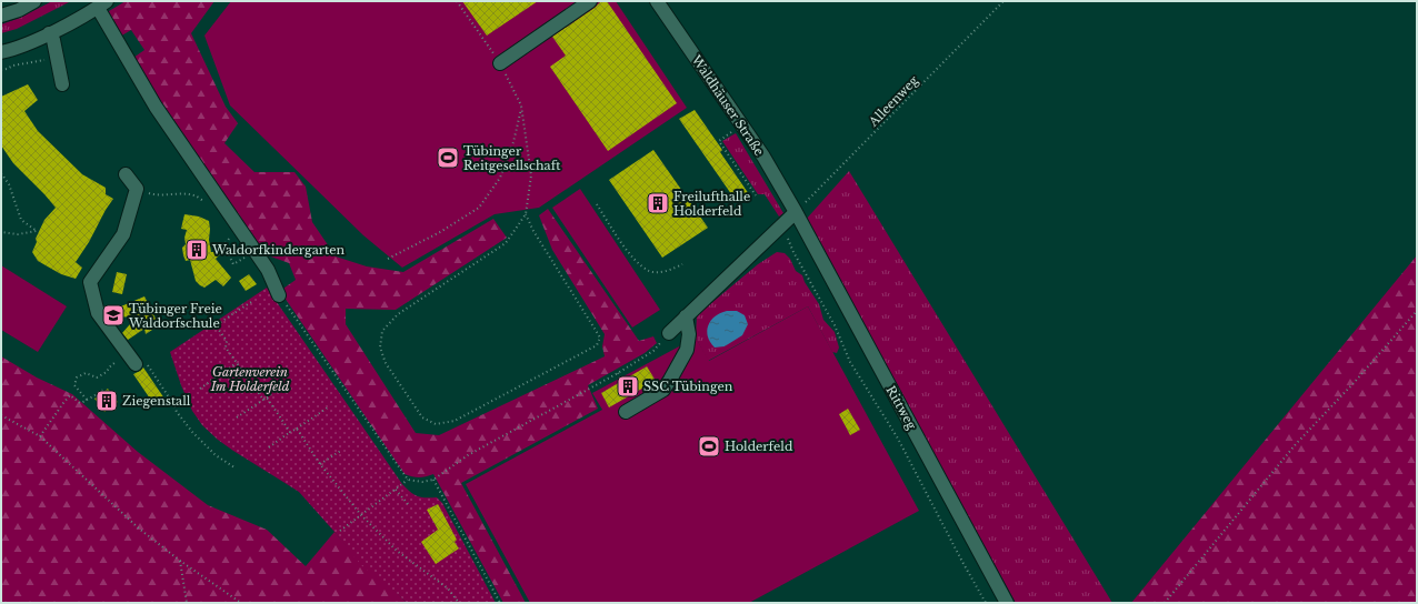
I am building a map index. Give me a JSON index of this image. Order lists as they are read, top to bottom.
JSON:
{
  "streets": {
    "street": ["Waldhäuser Straße", "Rittweg"],
    "path": ["Alleenweg"]
  },
  "crossings": [
    ["Alleenweg", "Waldhäuser Straße"],
    ["Alleenweg", "Rittweg"],
    ["Waldhäuser Straße", "Rittweg"]
  ],
  "parks": ["Gartenverein Im Holderfeld"],
  "places": {
    "sports": ["Tübinger Reitgesellschaft", "Holderfeld"],
    "building": [
      "Freilufthalle Holderfeld",
      "Waldorfkindergarten",
      "SSC Tübingen",
      "Ziegenstall"
    ],
    "school or university": ["Tübinger Freie Waldorfschule"]
  }
}
